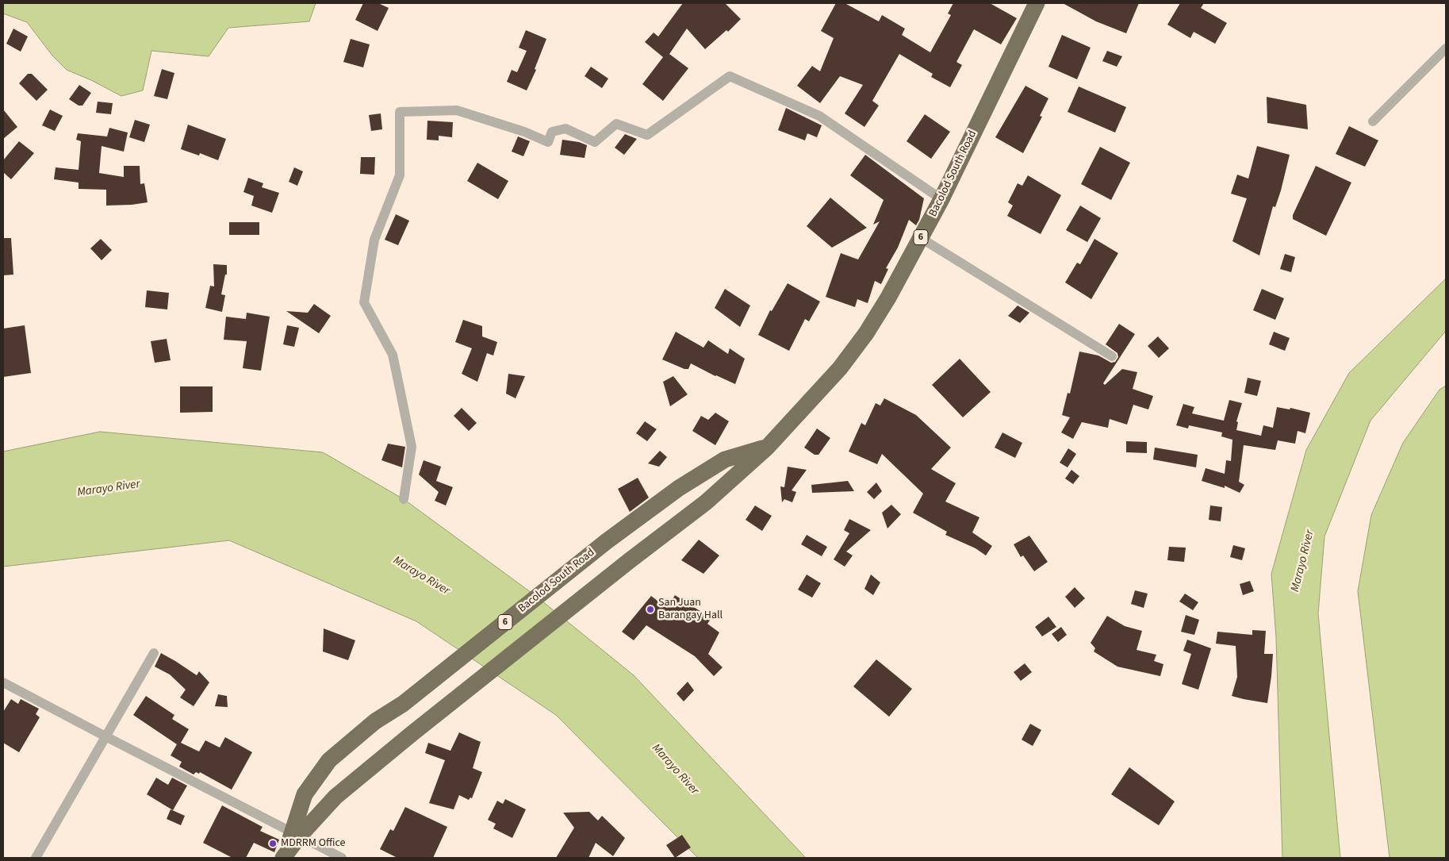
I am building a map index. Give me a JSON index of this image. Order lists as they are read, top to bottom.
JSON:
{
  "streets": {
    "highway": ["Bacolod South Road", "6"]
  },
  "crossings": [
    ["Bacolod South Road", "6"]
  ],
  "water": ["Marayo River"],
  "places": ["San Juan Barangay Hall", "MDRRM Office"]
}
